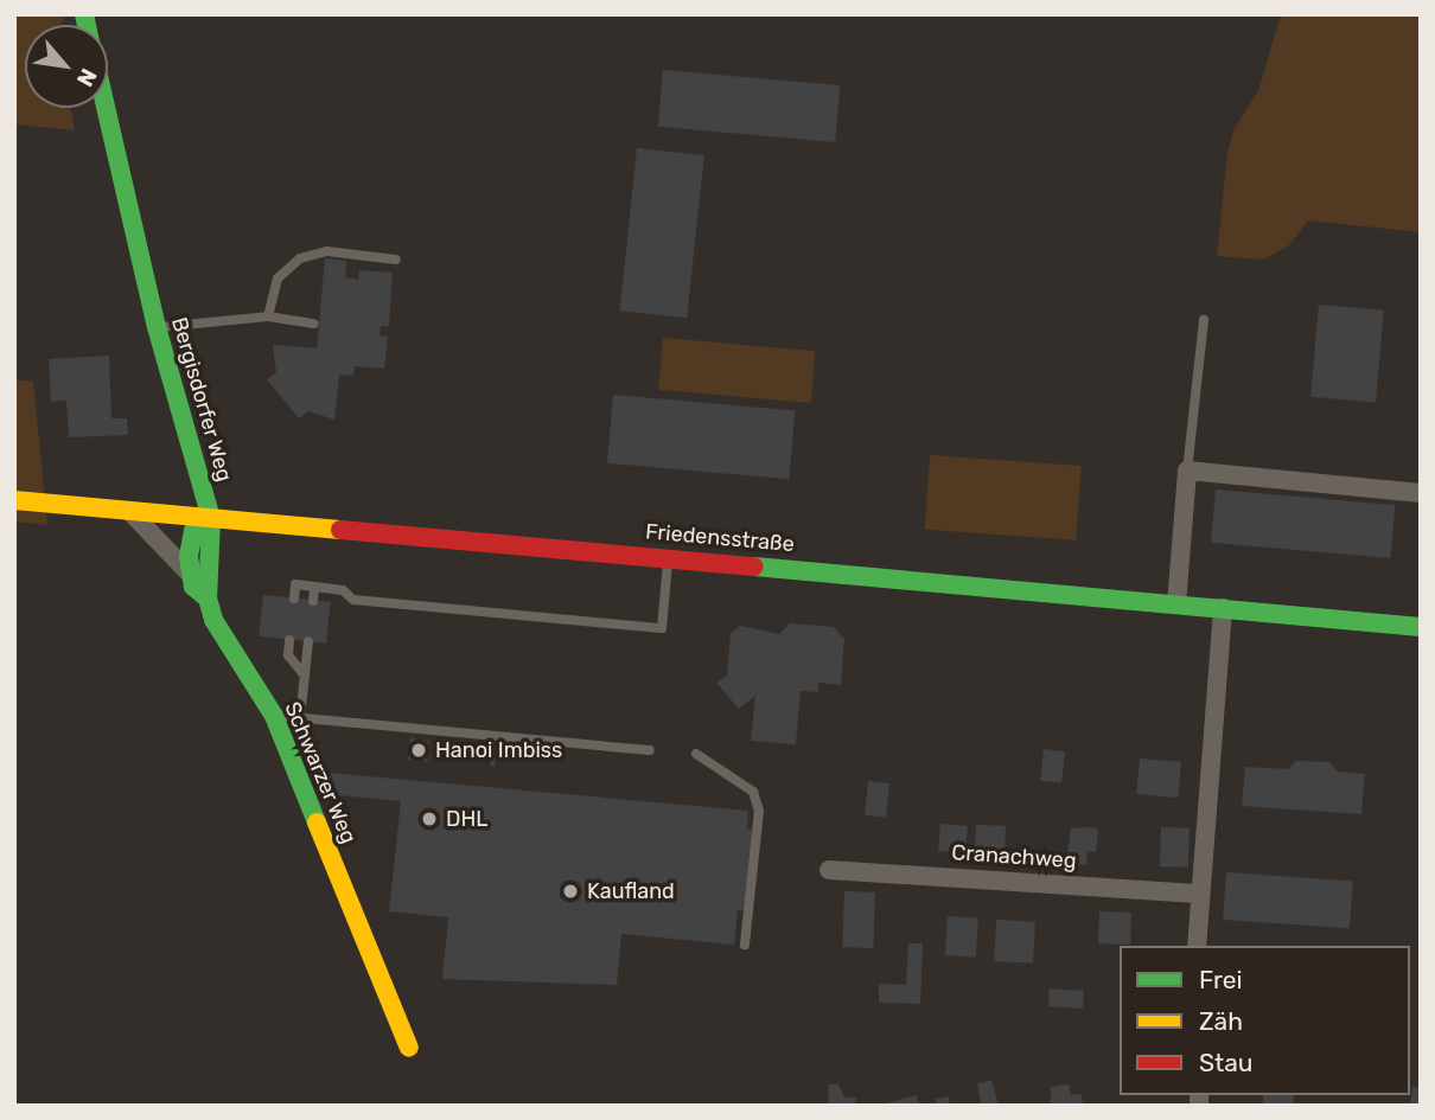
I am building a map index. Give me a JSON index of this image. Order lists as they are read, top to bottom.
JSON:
{
  "streets": {
    "street": [
      "Bergisdorfer Weg",
      "Friedensstraße",
      "Schwarzer Weg",
      "Cranachweg"
    ]
  },
  "crossings": [
    ["Bergisdorfer Weg", "Friedensstraße"],
    ["Bergisdorfer Weg", "Schwarzer Weg"],
    ["Friedensstraße", "Schwarzer Weg"]
  ],
  "places": ["Hanoi Imbiss", "DHL", "Kaufland"],
  "legend": ["Frei", "Zäh", "Stau"],
  "north": "bottom right"
}
